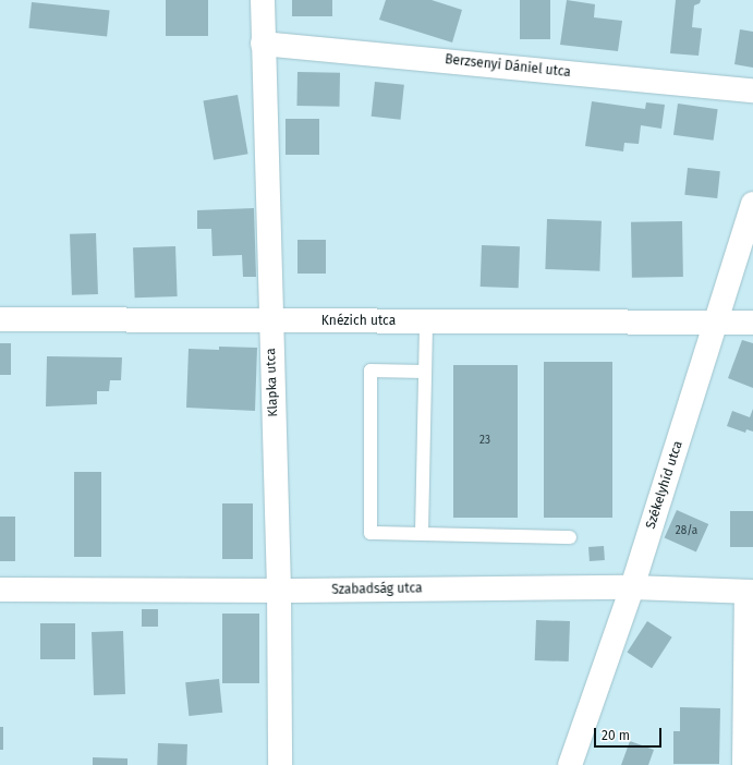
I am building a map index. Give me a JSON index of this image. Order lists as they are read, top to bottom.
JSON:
{
  "streets": {
    "street": [
      "Berzsenyi Dániel utca",
      "Knézich utca",
      "Klapka utca",
      "Székelyhíd utca",
      "Szabadság utca"
    ]
  },
  "crossings": [
    ["Berzsenyi Dániel utca", "Klapka utca"],
    ["Knézich utca", "Klapka utca"],
    ["Knézich utca", "Székelyhíd utca"],
    ["Klapka utca", "Szabadság utca"],
    ["Székelyhíd utca", "Szabadság utca"]
  ],
  "house_numbers": ["23", "28/a"],
  "scale_bar": "20 m"
}
